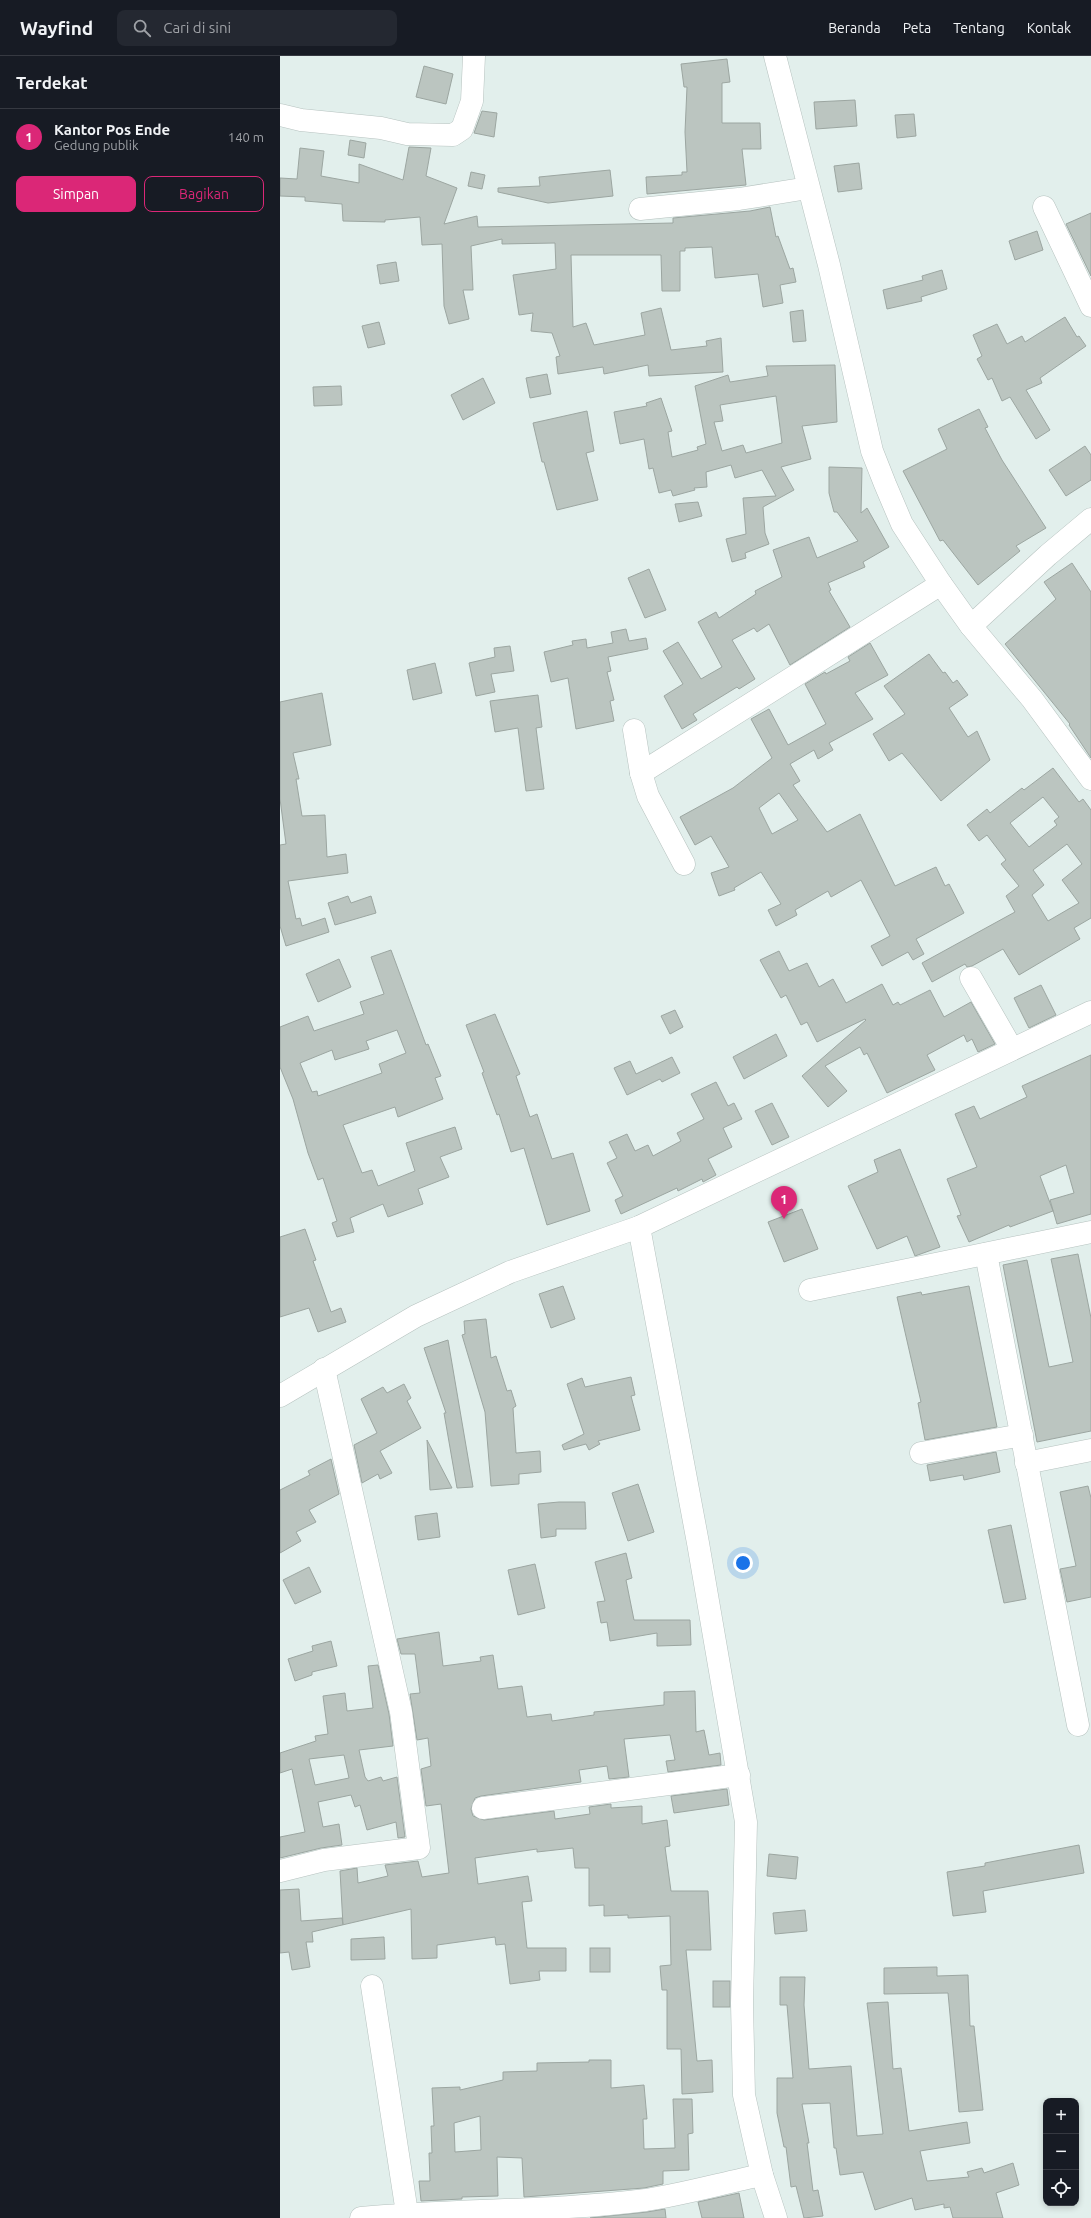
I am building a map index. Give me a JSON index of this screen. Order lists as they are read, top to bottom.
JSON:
{
  "page": {
    "header": "Wayfind",
    "search": "Cari di sini",
    "nav": [
      "Beranda",
      "Peta",
      "Tentang",
      "Kontak"
    ],
    "heading": "Terdekat",
    "list": [
      {
        "mark": "1",
        "name": "Kantor Pos Ende",
        "note": "Gedung publik",
        "value": "140 m"
      }
    ],
    "buttons": ["Simpan", "Bagikan"],
    "pins": "1",
    "map_buttons": ["+", "−"]
  }
}
